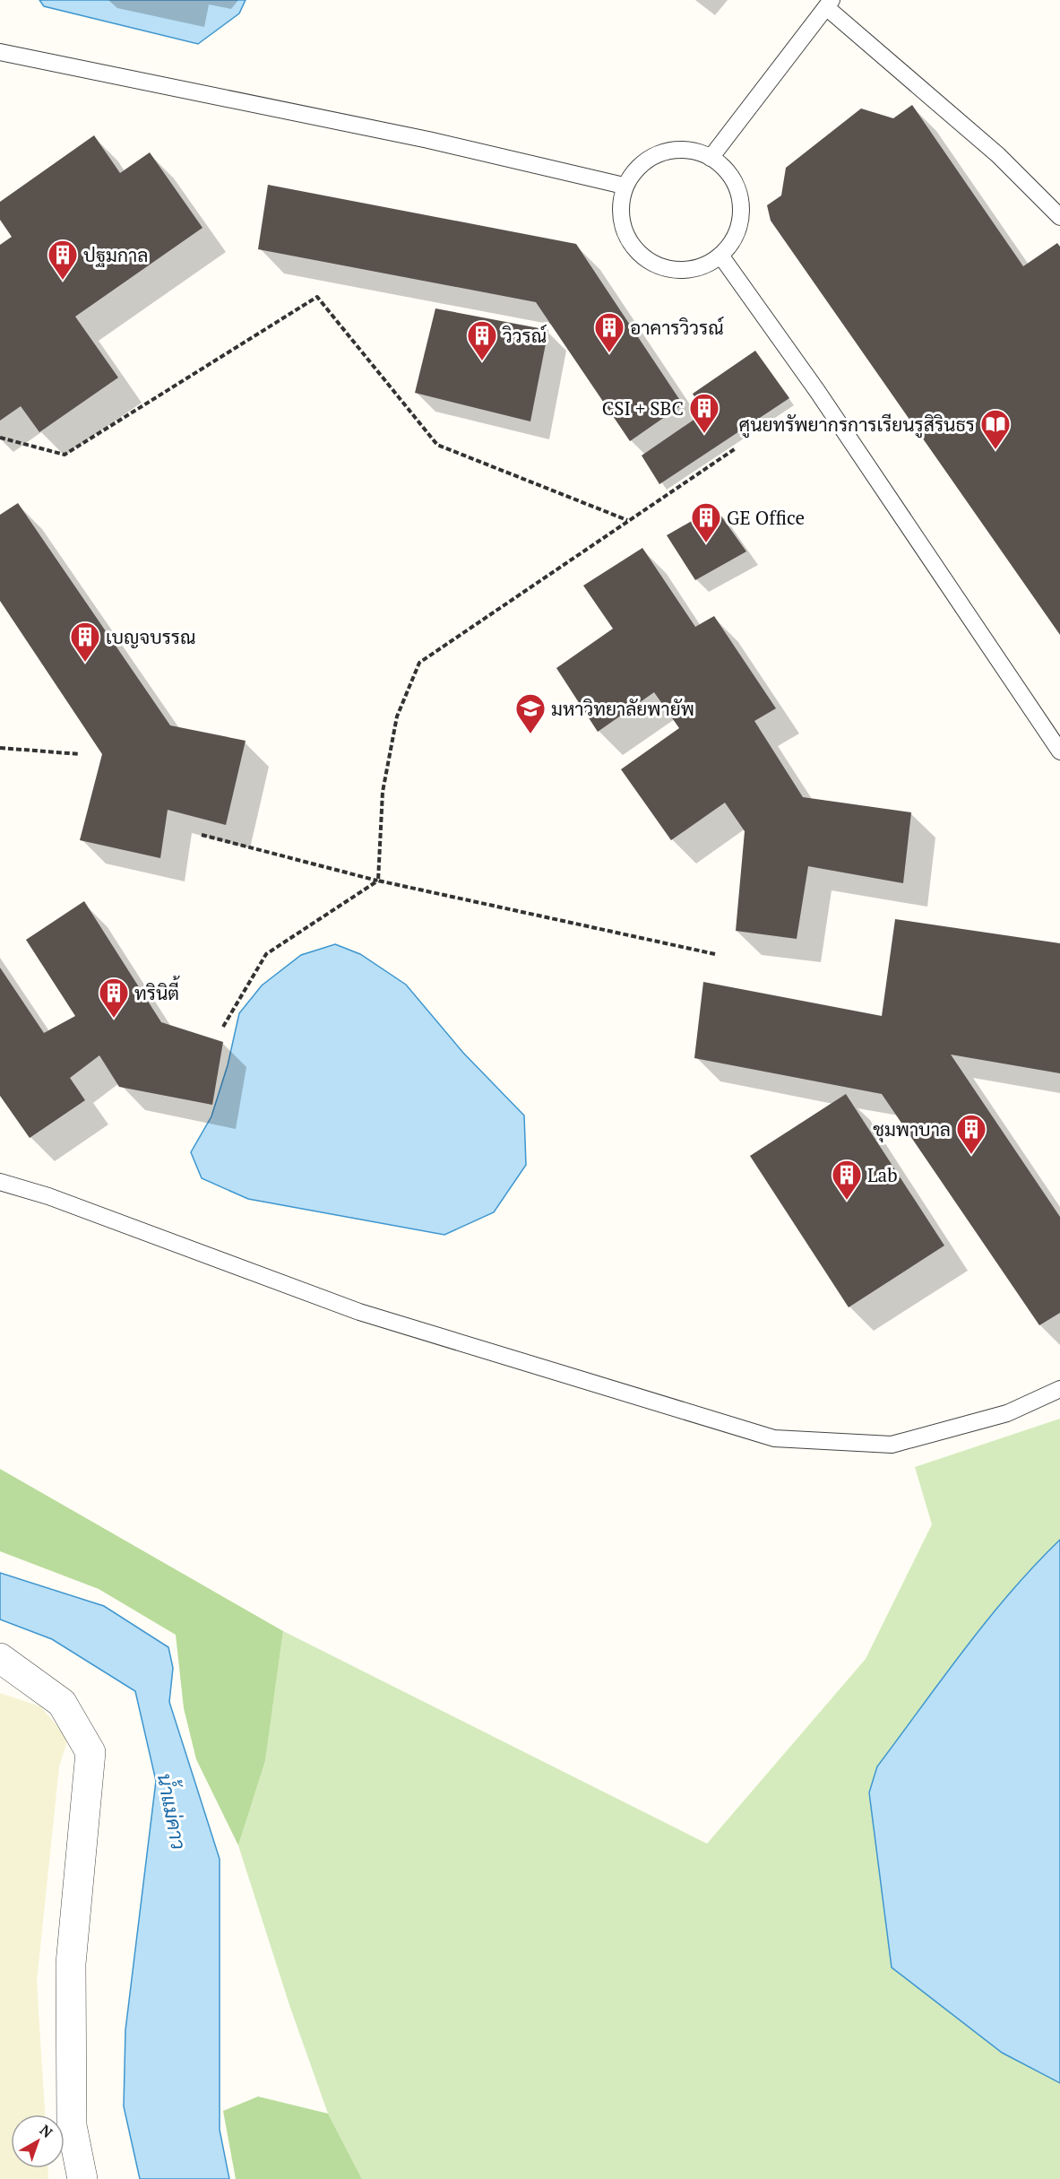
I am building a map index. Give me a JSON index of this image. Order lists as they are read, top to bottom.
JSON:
{
  "water": ["น้ำแม่คาว"],
  "places": {
    "building": [
      "ปฐมกาล",
      "อาคารวิวรณ์",
      "วิวรณ์",
      "CSI + SBC",
      "GE Office",
      "เบญจบรรณ",
      "ทรินิตี้",
      "ชุมพาบาล",
      "Lab"
    ],
    "library": ["ศูนยทรัพยากรการเรียนรูสิรินธร"],
    "school or university": ["มหาวิทยาลัยพายัพ"]
  },
  "north": "top right"
}
